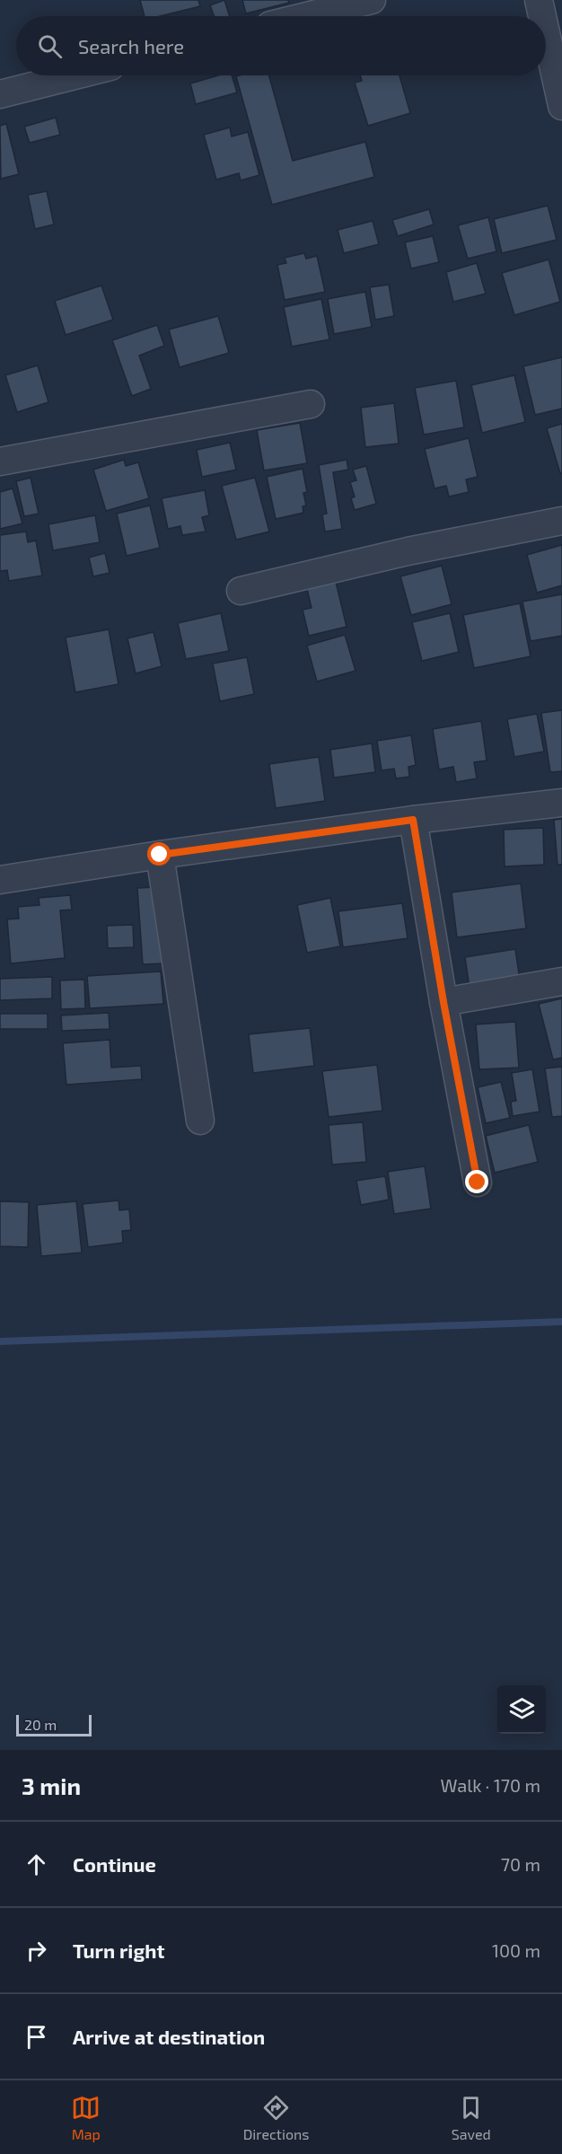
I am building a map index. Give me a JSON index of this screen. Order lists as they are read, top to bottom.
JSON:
{
  "scale_bar": "20 m",
  "page": {
    "search": "Search here",
    "scale": "20 m",
    "heading": ["3 min", "Walk · 170 m"],
    "list": [
      ["Continue", "70 m"],
      ["Turn right", "100 m"],
      "Arrive at destination"
    ],
    "nav": ["Map", "Directions", "Saved"]
  }
}
